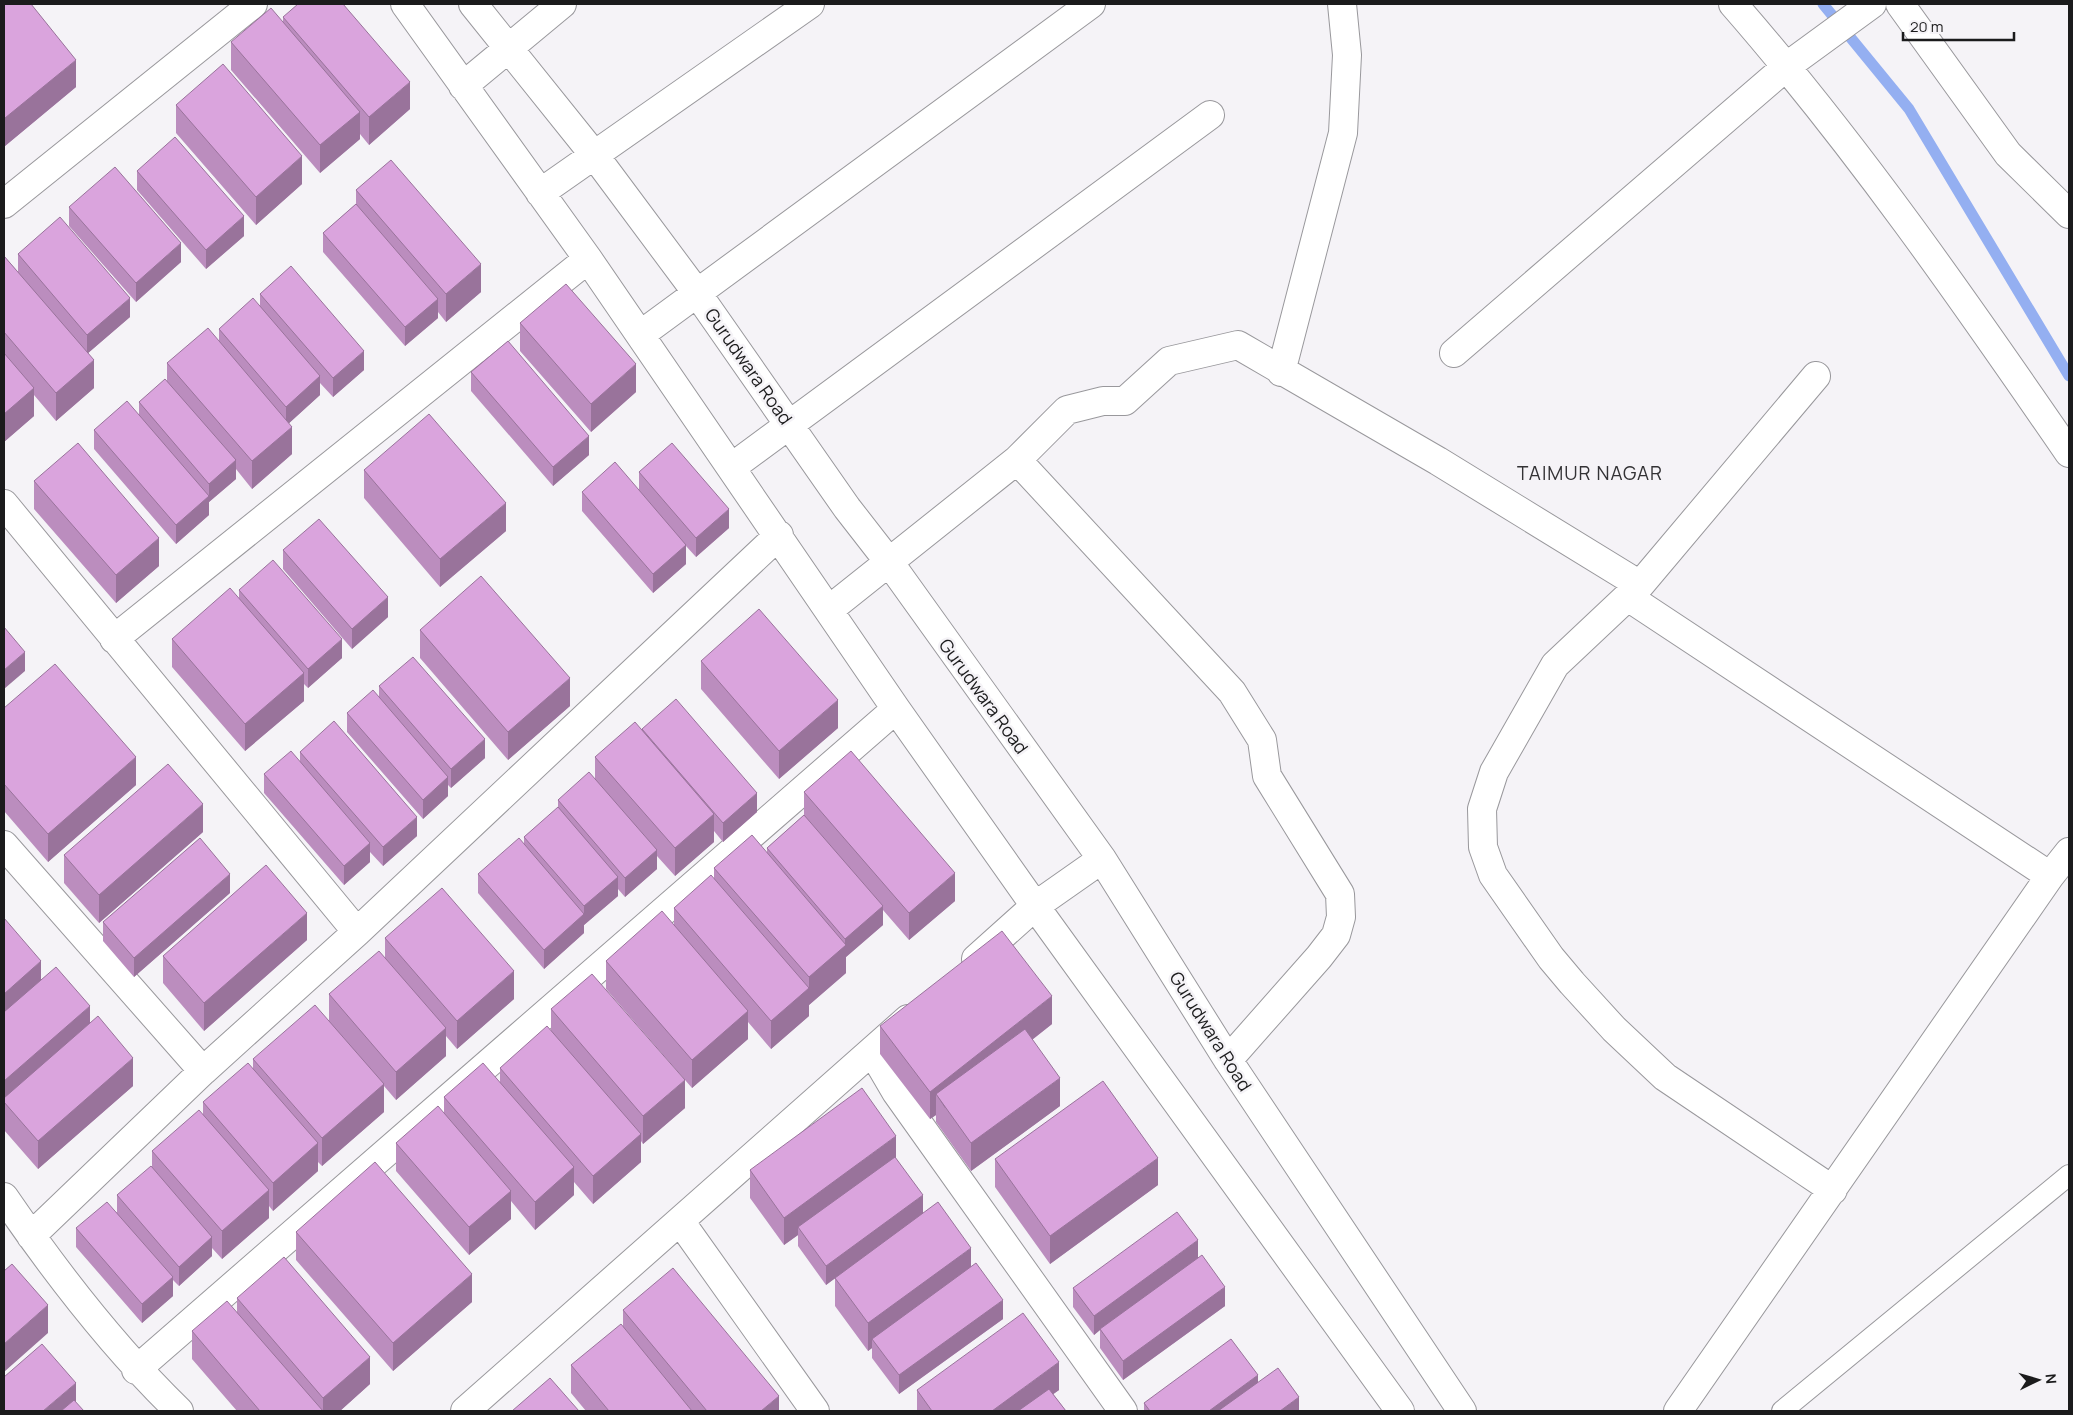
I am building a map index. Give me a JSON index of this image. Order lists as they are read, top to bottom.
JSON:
{
  "streets": {
    "street": ["Gurudwara Road"]
  },
  "districts": ["TAIMUR NAGAR"],
  "scale_bar": "20 m",
  "north": "right"
}
